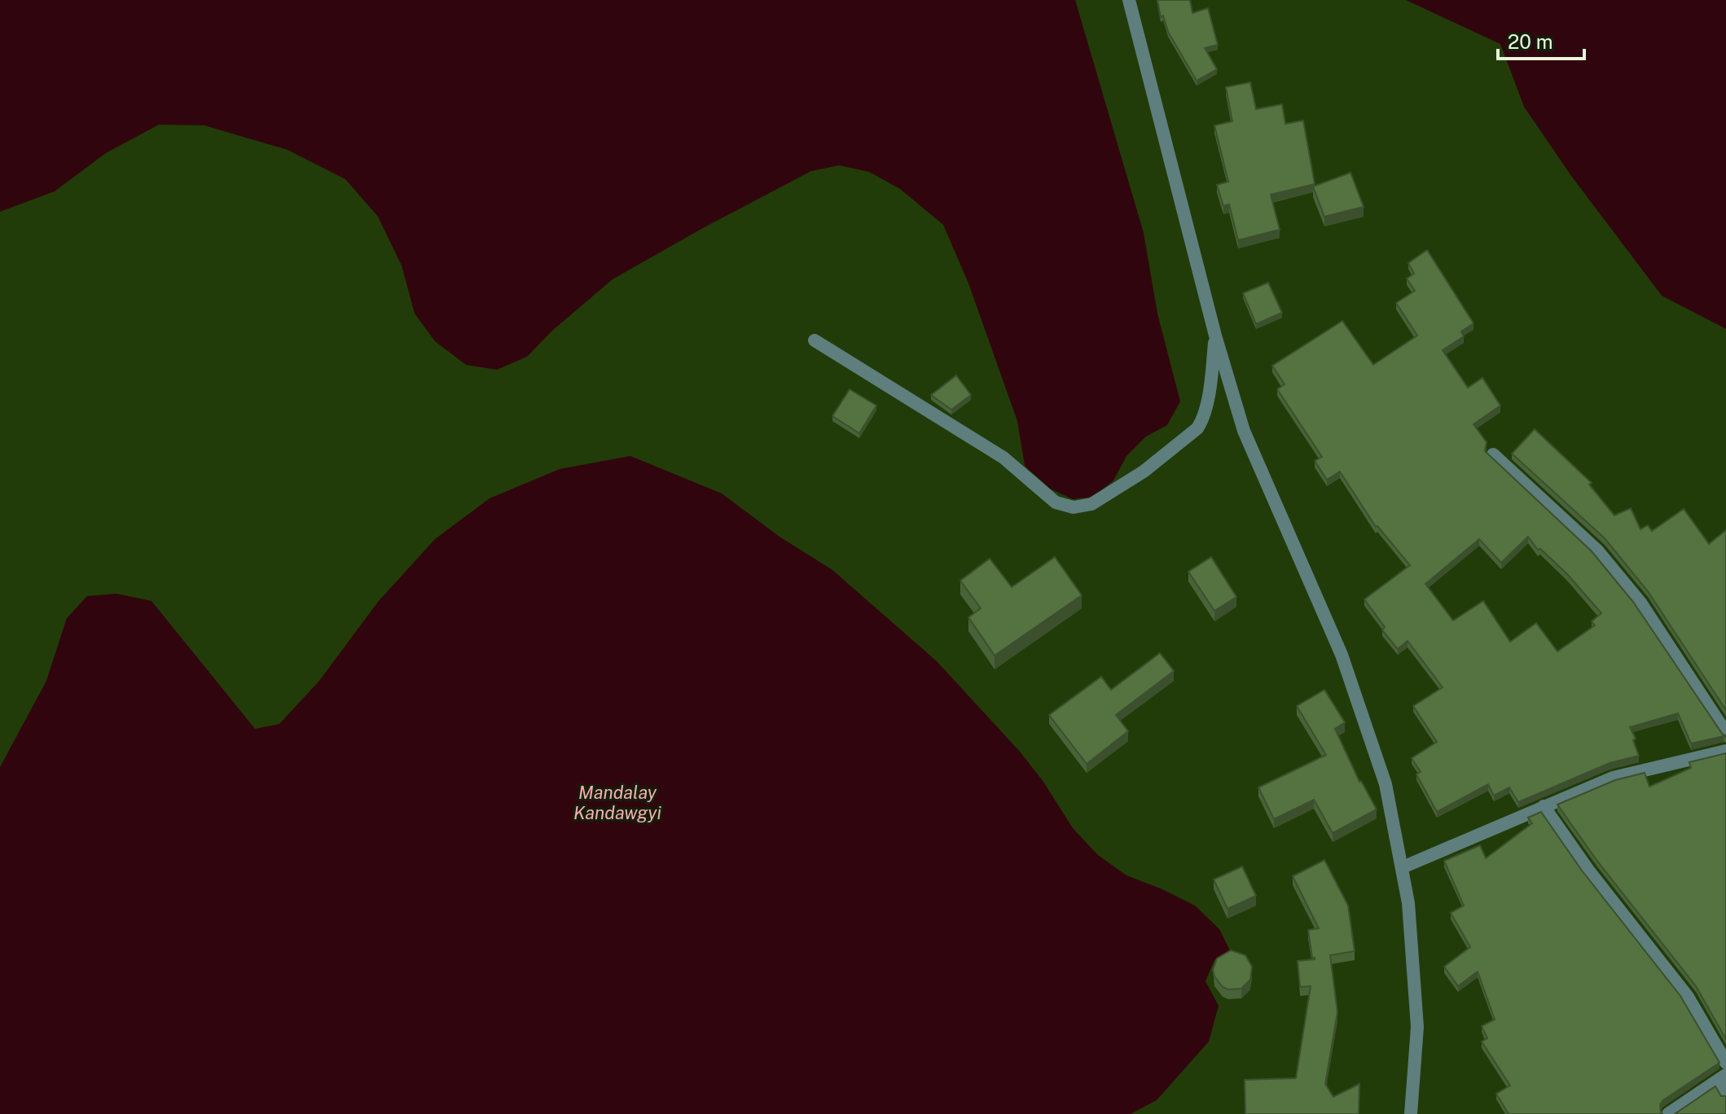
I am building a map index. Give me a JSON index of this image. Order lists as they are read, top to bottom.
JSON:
{
  "water": ["Mandalay Kandawgyi"],
  "scale_bar": "20 m"
}
